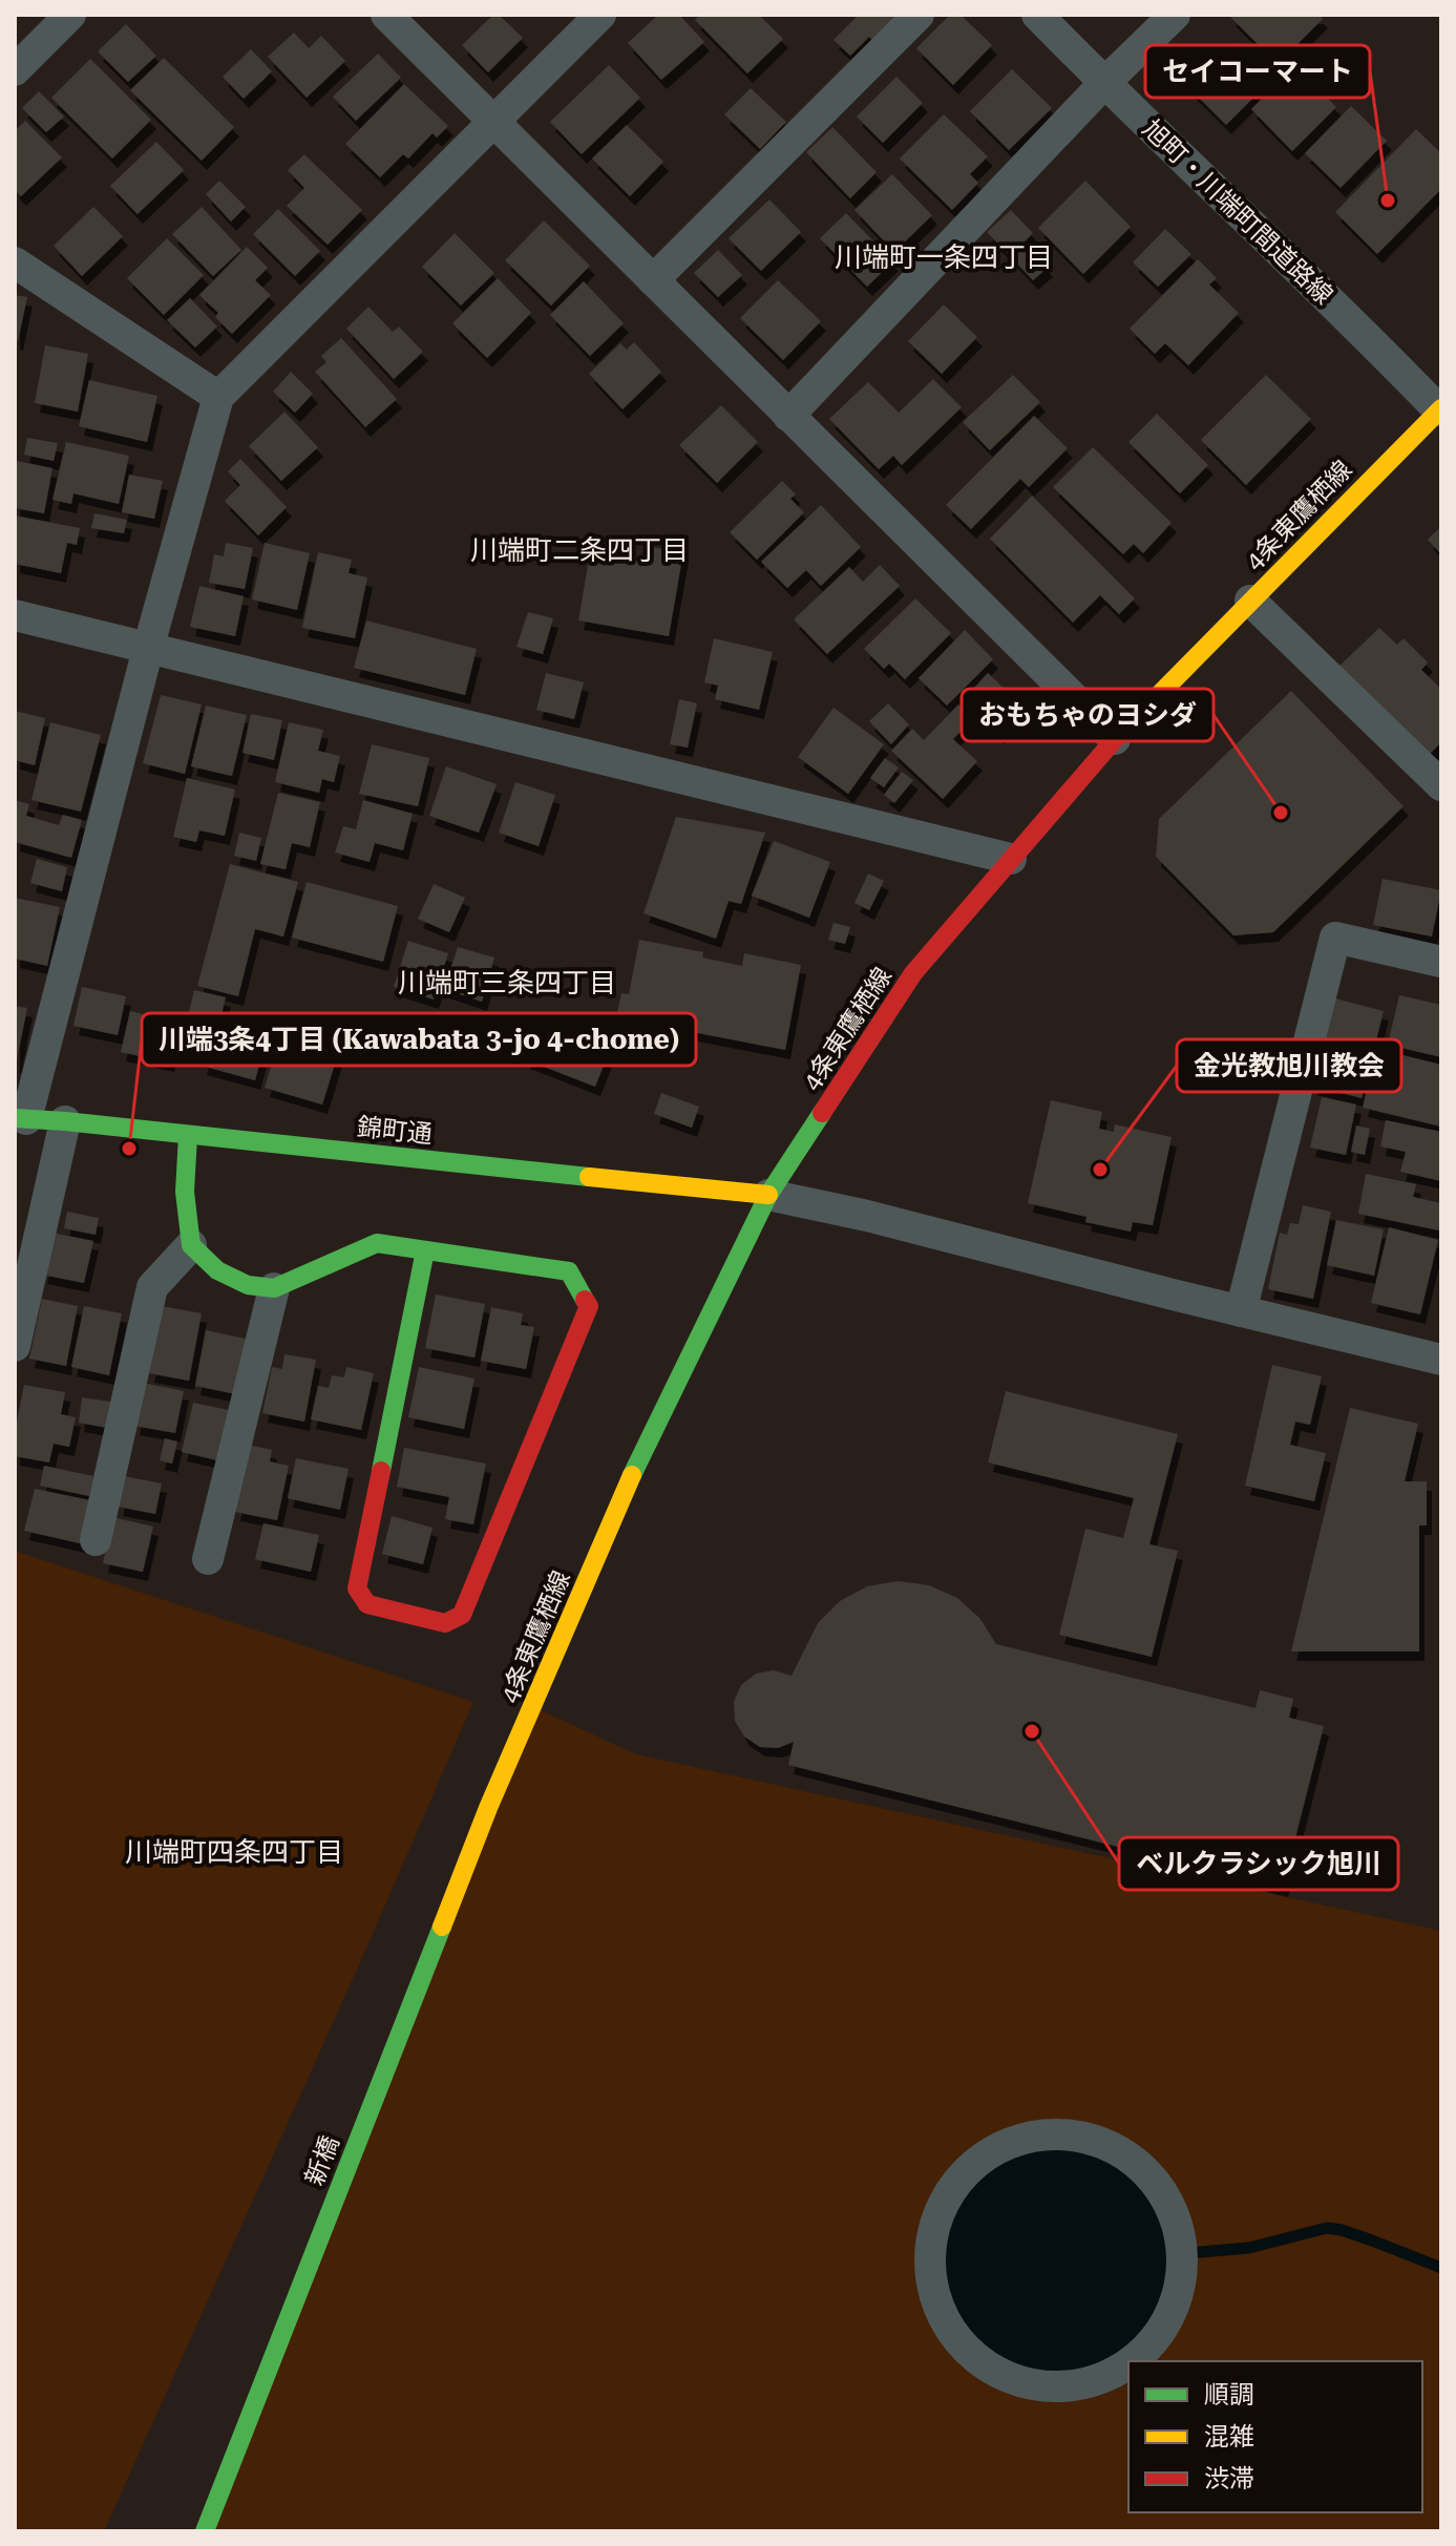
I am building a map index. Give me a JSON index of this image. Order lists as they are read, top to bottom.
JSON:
{
  "streets": {
    "street": [
      "旭町・川端町間道路線",
      "4条東鷹栖線",
      "錦町通",
      "新橋"
    ]
  },
  "crossings": [
    ["旭町・川端町間道路線", "4条東鷹栖線"],
    ["4条東鷹栖線", "錦町通"],
    ["4条東鷹栖線", "新橋"]
  ],
  "districts": [
    "川端町一条四丁目",
    "川端町二条四丁目",
    "川端町三条四丁目",
    "川端町四条四丁目"
  ],
  "places": [
    "セイコーマート",
    "おもちゃのヨシダ",
    "川端3条4丁目 (Kawabata 3-jo 4-chome)",
    "金光教旭川教会",
    "ベルクラシック旭川"
  ],
  "legend": ["順調", "混雑", "渋滞"]
}
